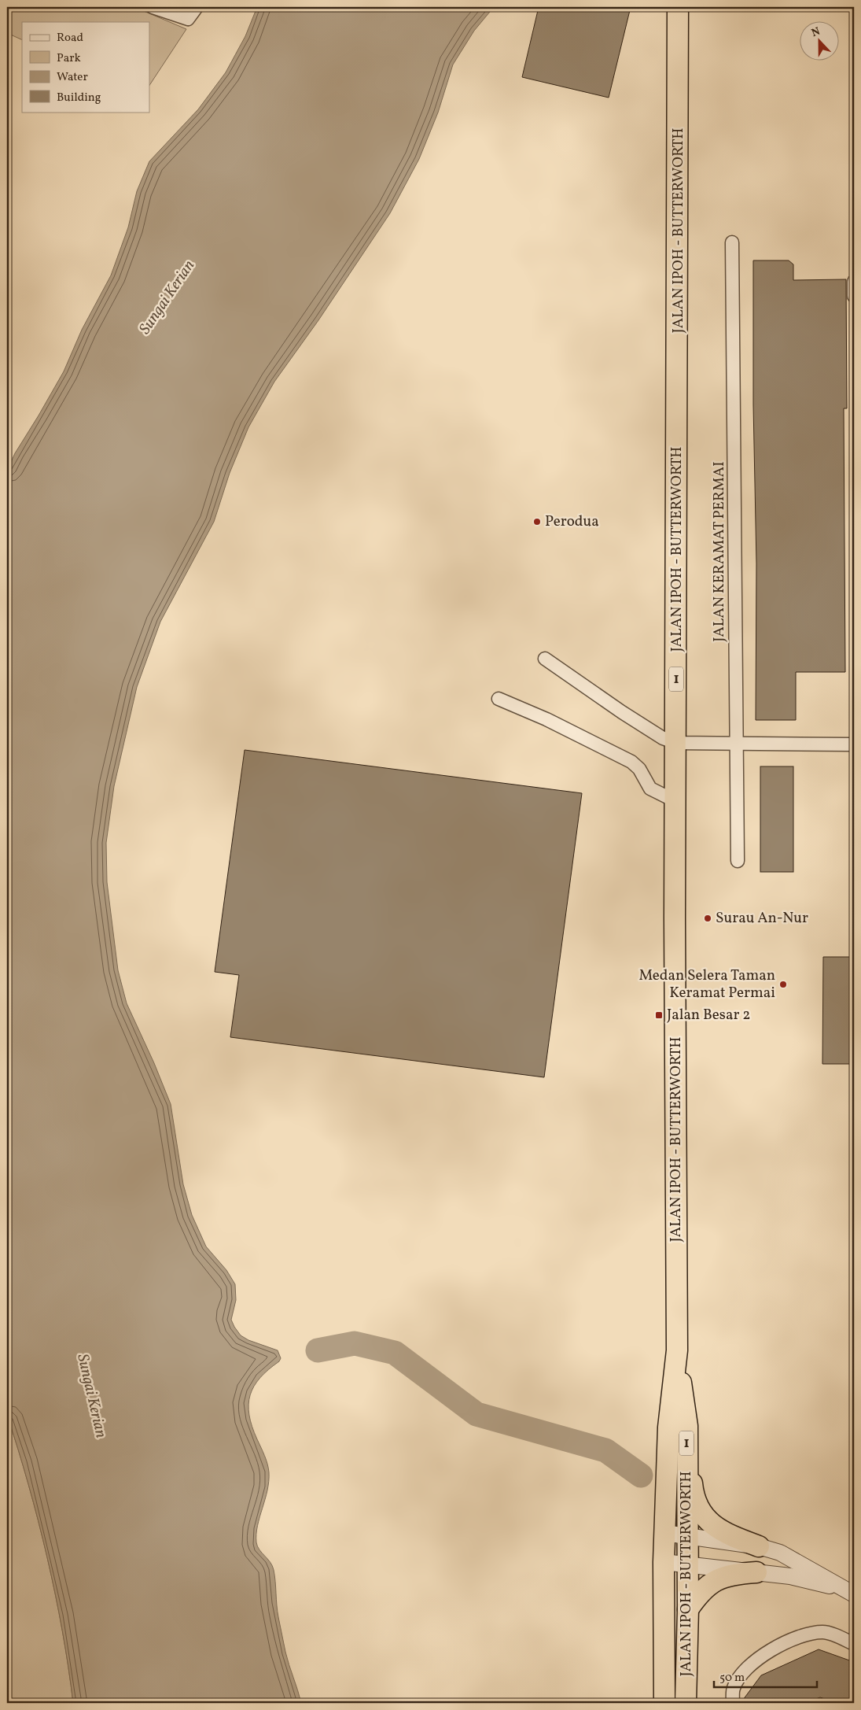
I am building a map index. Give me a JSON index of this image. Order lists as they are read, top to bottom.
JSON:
{
  "streets": {
    "highway": ["JALAN IPOH - BUTTERWORTH", "1"],
    "street": ["JALAN KERAMAT PERMAI"]
  },
  "water": ["Sungai Kerian"],
  "places": {
    "other": ["Perodua", "Surau An-Nur", "Medan Selera Taman Keramat Permai"],
    "transit": ["Jalan Besar 2"]
  },
  "legend": [
    "Road",
    "Park",
    "Water",
    "Building"
  ],
  "scale_bar": "50 m",
  "north": "top"
}
